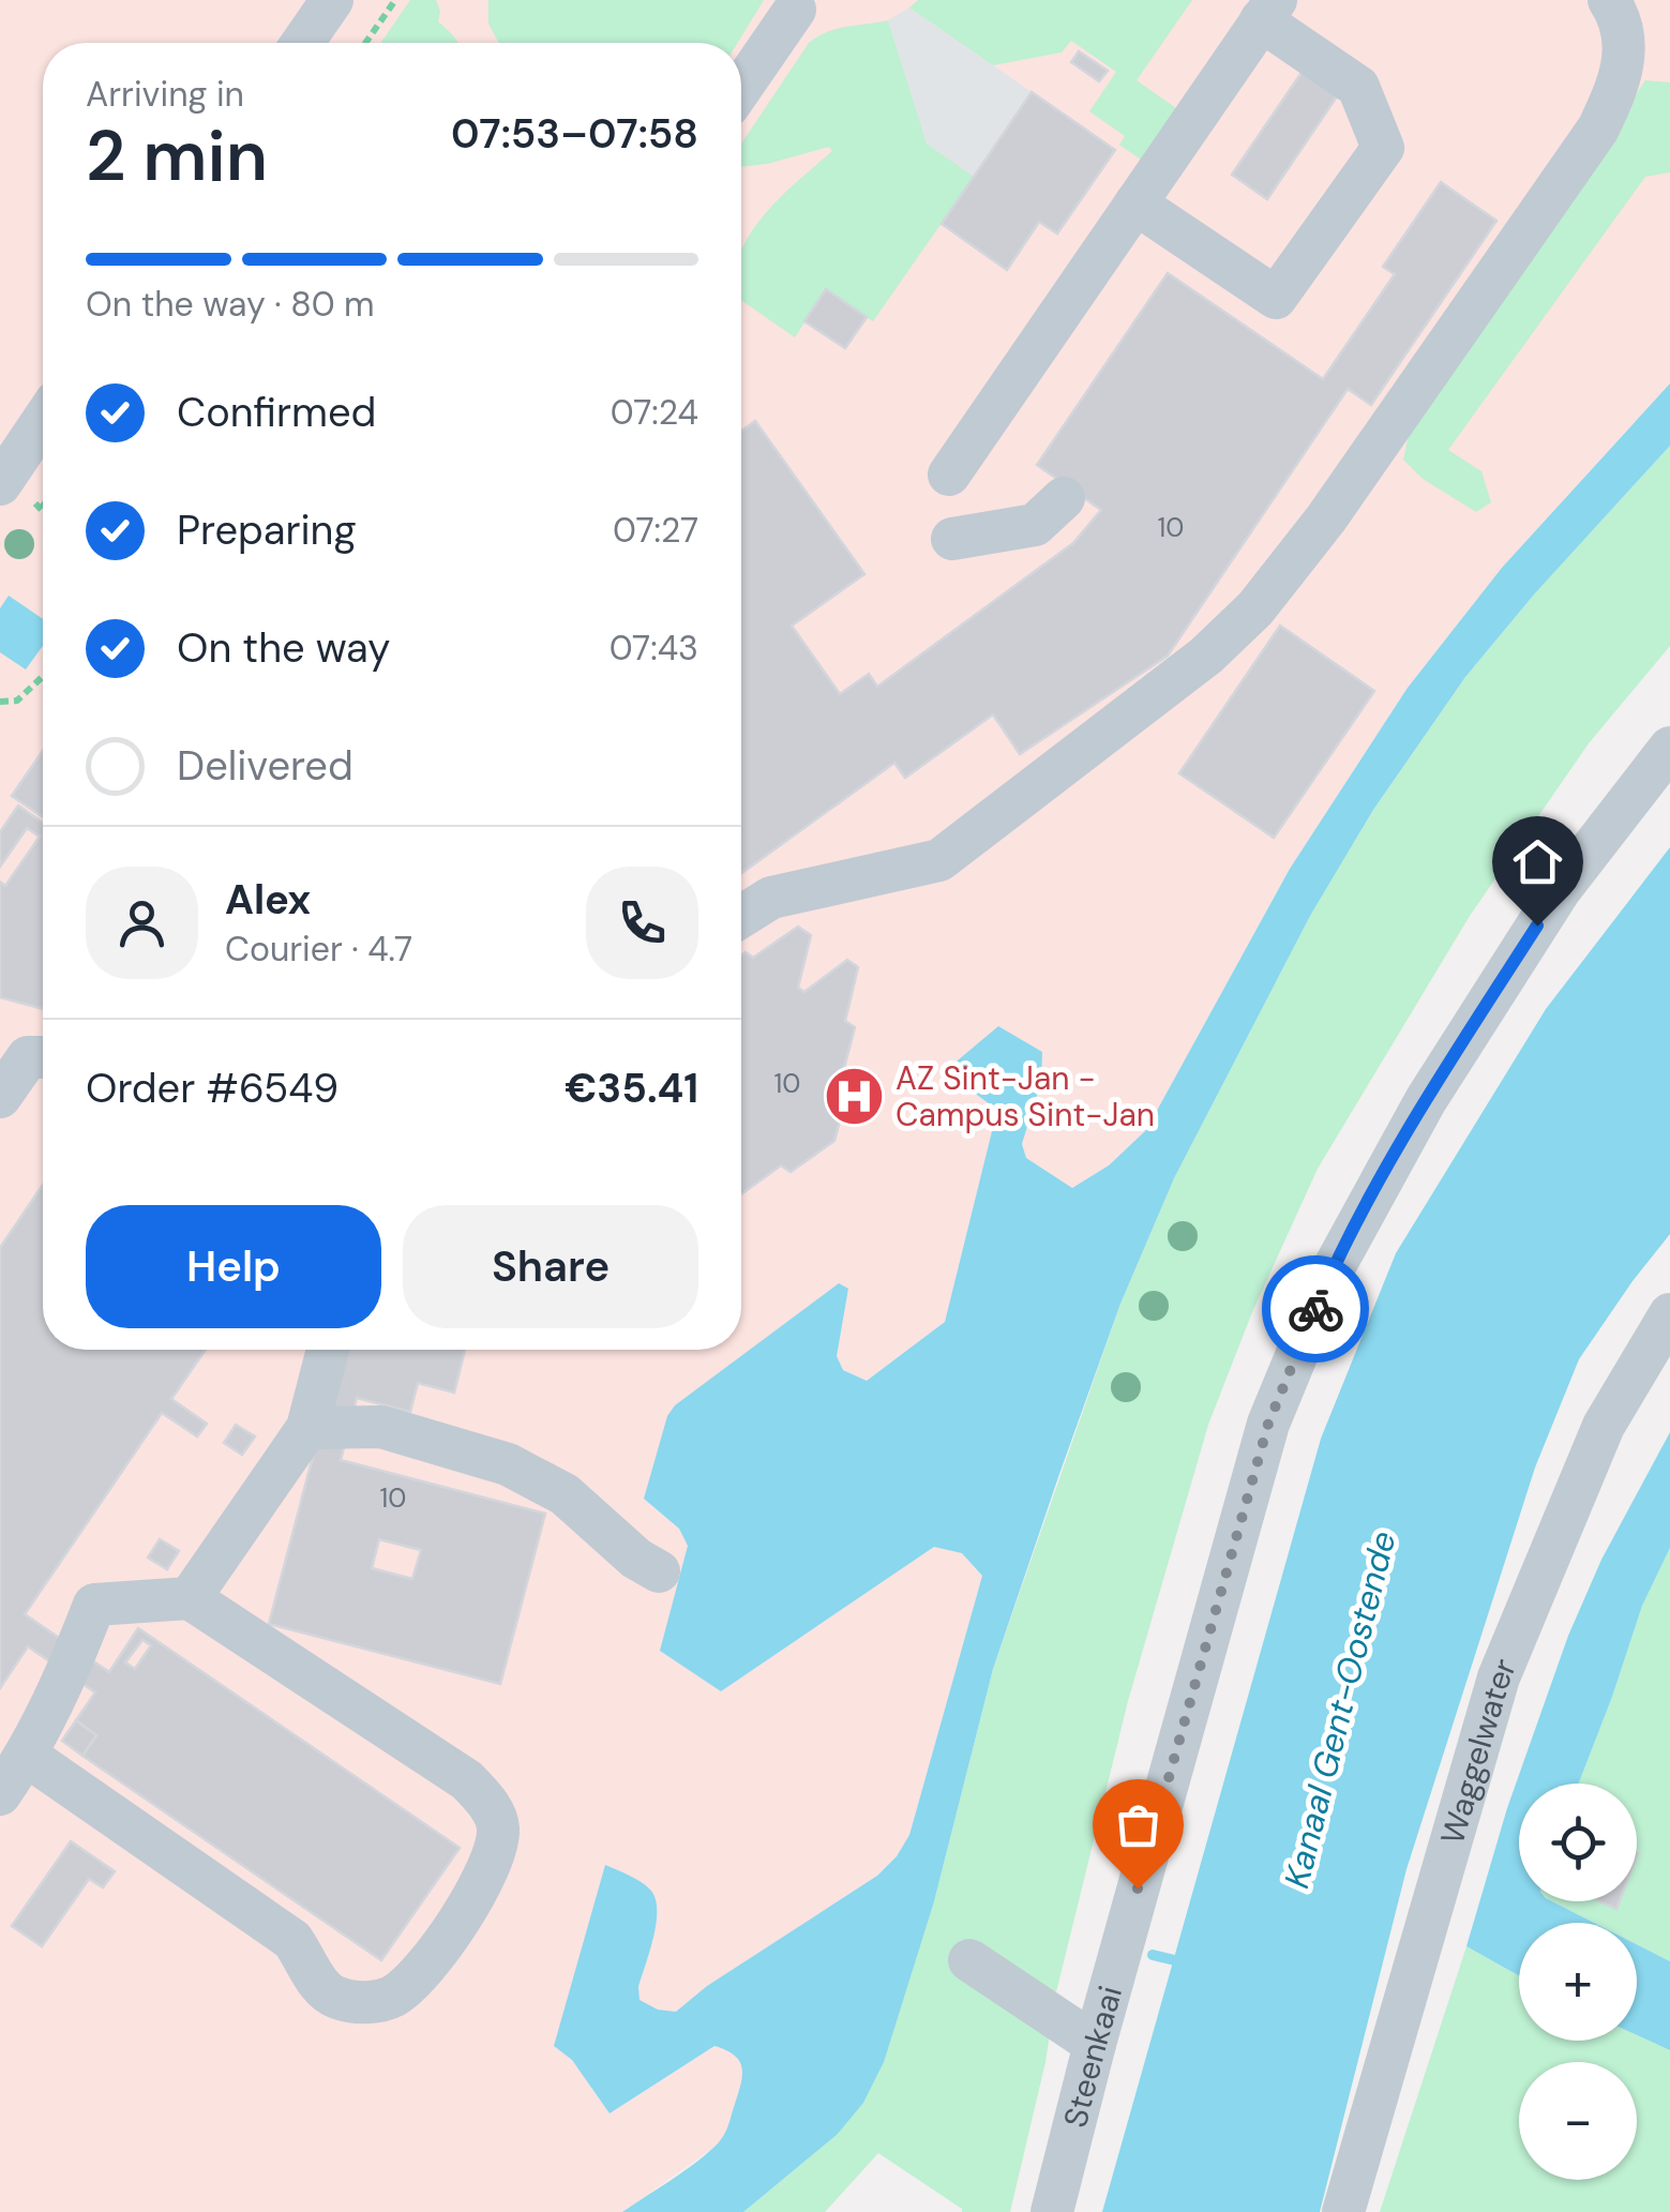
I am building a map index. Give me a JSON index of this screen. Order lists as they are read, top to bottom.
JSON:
{
  "streets": {
    "street": ["Waggelwater", "Steenkaai"]
  },
  "water": ["Kanaal Gent-Oostende"],
  "places": {
    "hospital": ["AZ Sint-Jan - Campus Sint-Jan"]
  },
  "house_numbers": ["10", "10", "10"],
  "page": {
    "heading": ["2 min", "Arriving in", "07:53–07:58"],
    "panel": [
      "Alex",
      "Courier · 4.7",
      "Order #6549",
      "€35.41"
    ],
    "bar": "On the way · 80 m",
    "list": [
      ["Confirmed", "07:24"],
      ["Preparing", "07:27"],
      ["On the way", "07:43"],
      "Delivered"
    ],
    "buttons": ["Help", "Share"],
    "map_buttons": ["+", "−"]
  }
}
